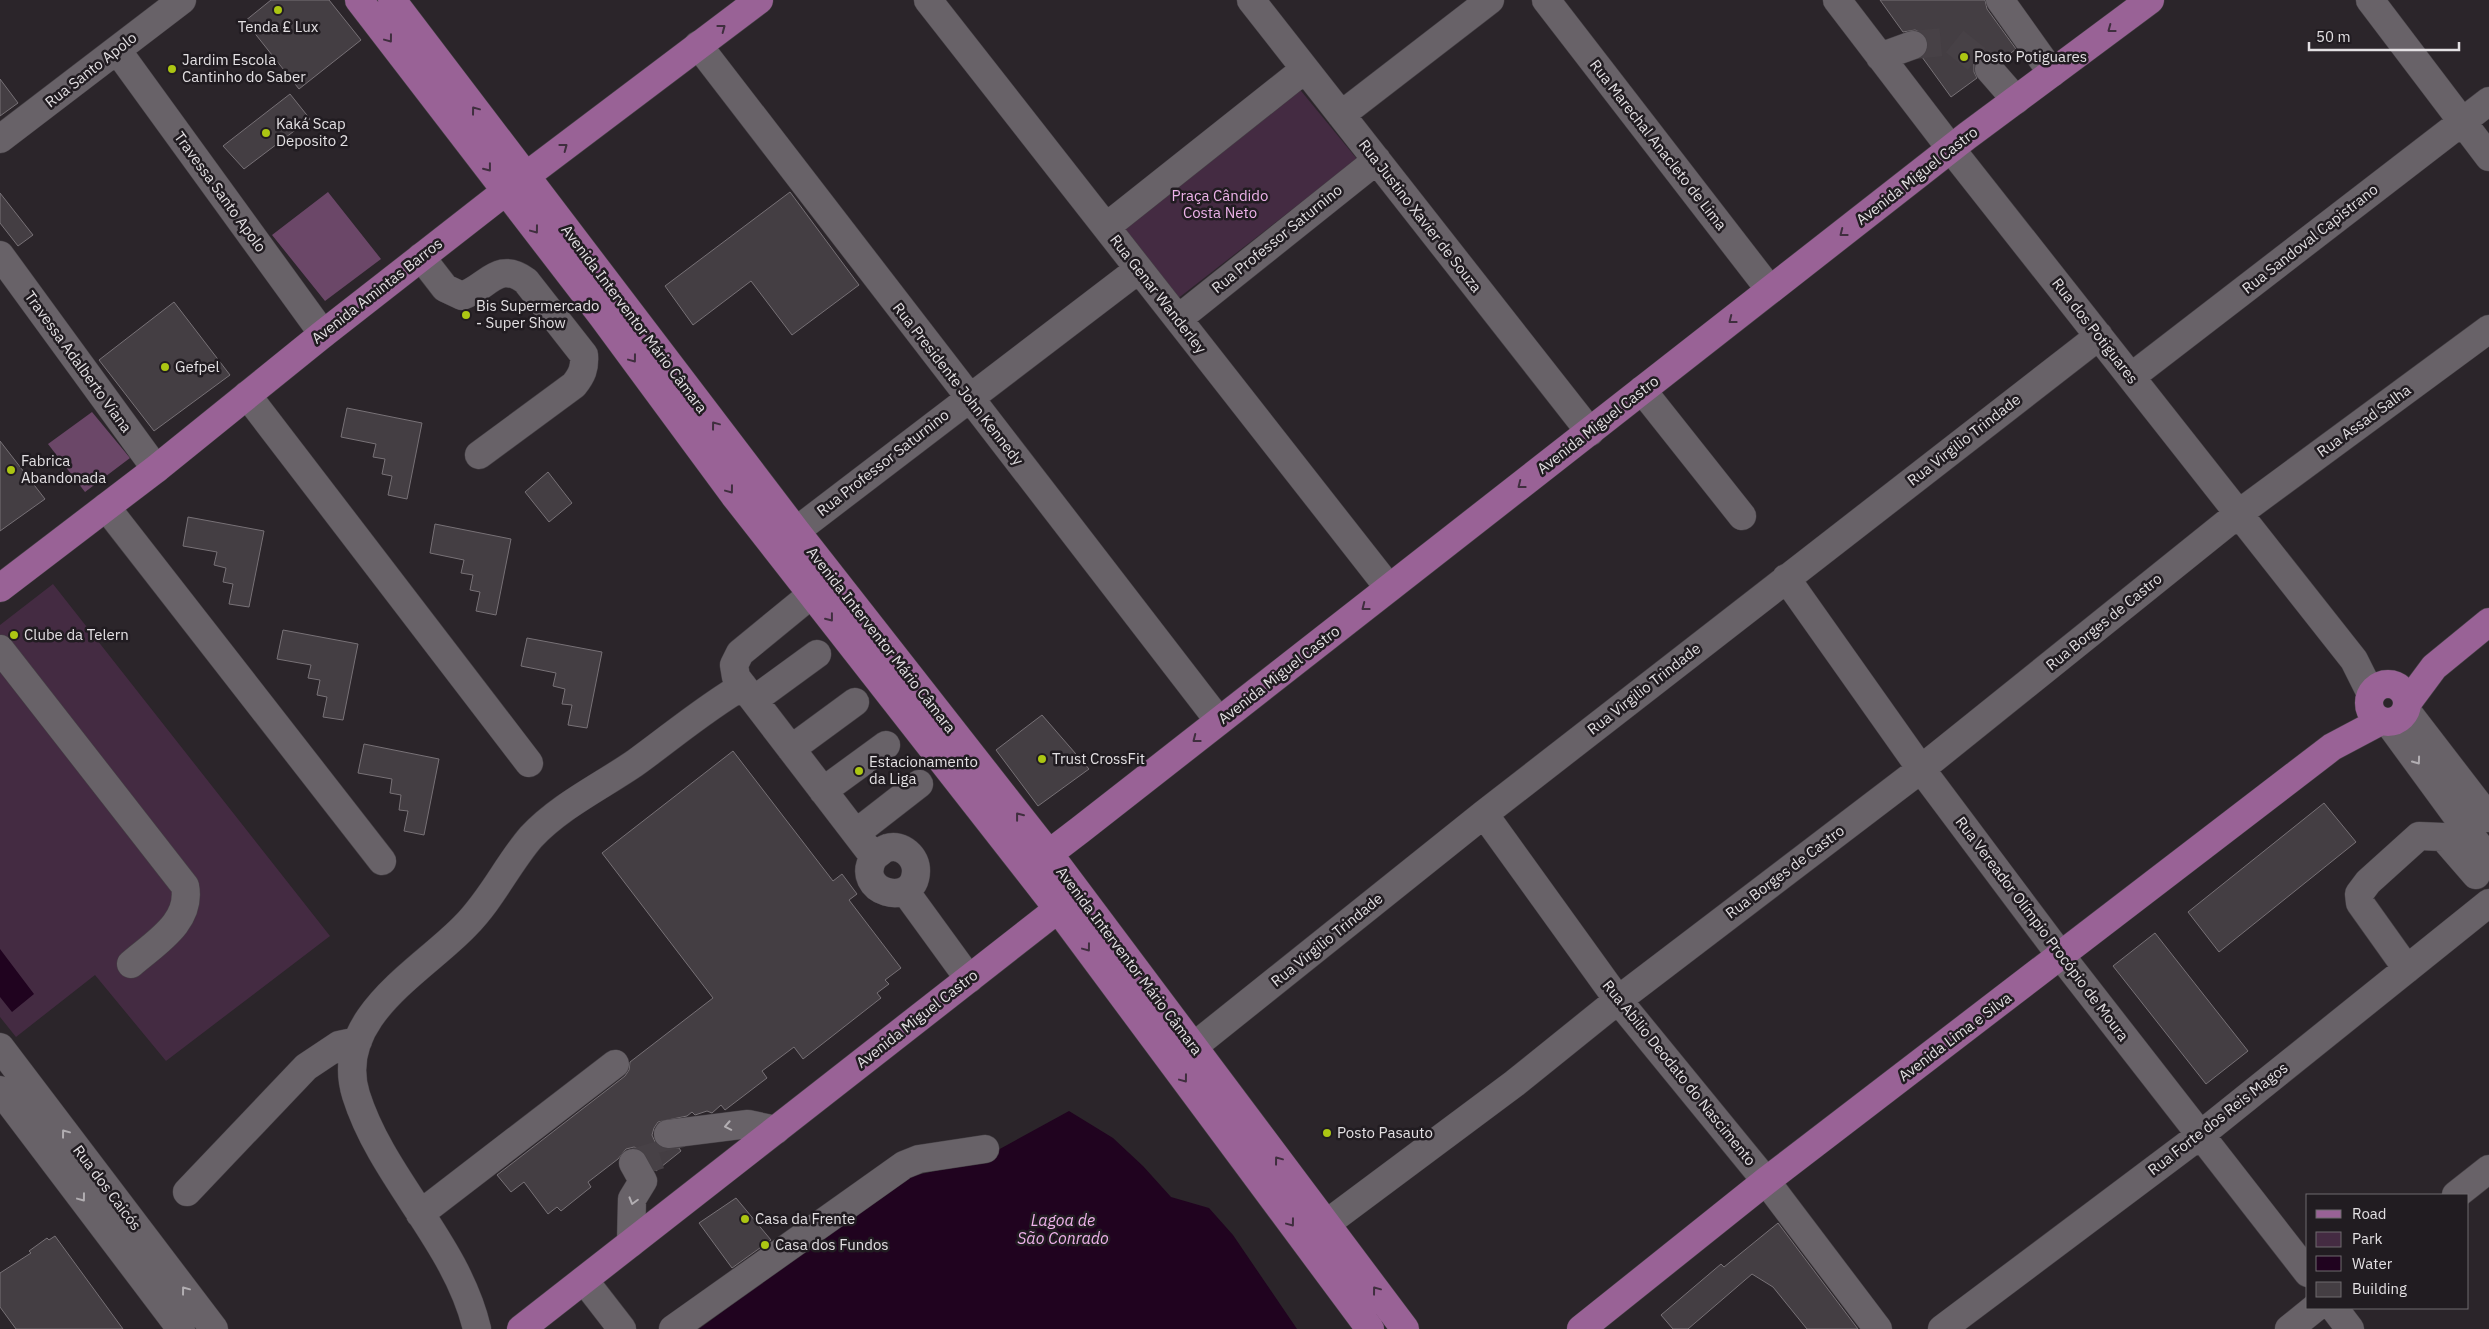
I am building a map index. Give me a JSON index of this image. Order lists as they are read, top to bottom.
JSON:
{
  "streets": {
    "main road": [
      "Avenida Miguel Castro",
      "Avenida Amintas Barros",
      "Avenida Interventor Mário Câmara",
      "Avenida Lima e Silva"
    ],
    "street": [
      "Rua Santo Apolo",
      "Rua Marechal Anacleto de Lima",
      "Travessa Santo Apolo",
      "Rua Justino Xavier de Souza",
      "Rua Professor Saturnino",
      "Rua Sandoval Capistrano",
      "Rua Genar Wanderley",
      "Rua dos Potiguares",
      "Travessa Adalberto Viana",
      "Rua Presidente John Kennedy",
      "Rua Assad Salha",
      "Rua Virgilio Trindade",
      "Rua Borges de Castro",
      "Rua Vereador Olímpio Procópio de Moura",
      "Rua Abilio Deodato do Nascimento",
      "Rua Forte dos Reis Magos",
      "Rua dos Caicós"
    ]
  },
  "crossings": [
    ["Rua Santo Apolo", "Travessa Santo Apolo"],
    ["Rua Marechal Anacleto de Lima", "Avenida Miguel Castro"],
    ["Avenida Miguel Castro", "Rua Justino Xavier de Souza"],
    ["Avenida Miguel Castro", "Rua Genar Wanderley"],
    ["Avenida Miguel Castro", "Avenida Interventor Mário Câmara"],
    ["Avenida Miguel Castro", "Rua dos Potiguares"],
    ["Avenida Miguel Castro", "Rua Presidente John Kennedy"],
    ["Travessa Santo Apolo", "Avenida Amintas Barros"],
    ["Rua Justino Xavier de Souza", "Rua Professor Saturnino"],
    ["Rua Professor Saturnino", "Rua Genar Wanderley"],
    ["Rua Professor Saturnino", "Avenida Interventor Mário Câmara"],
    ["Rua Professor Saturnino", "Rua Presidente John Kennedy"],
    ["Rua Sandoval Capistrano", "Rua dos Potiguares"],
    ["Avenida Amintas Barros", "Avenida Interventor Mário Câmara"],
    ["Avenida Amintas Barros", "Travessa Adalberto Viana"],
    ["Avenida Amintas Barros", "Rua Presidente John Kennedy"],
    ["Avenida Interventor Mário Câmara", "Rua Virgilio Trindade"],
    ["Avenida Interventor Mário Câmara", "Rua Borges de Castro"],
    ["Rua dos Potiguares", "Rua Assad Salha"],
    ["Rua dos Potiguares", "Rua Virgilio Trindade"],
    ["Rua dos Potiguares", "Rua Borges de Castro"],
    ["Rua dos Potiguares", "Avenida Lima e Silva"],
    ["Rua Assad Salha", "Rua Borges de Castro"],
    ["Rua Virgilio Trindade", "Rua Vereador Olímpio Procópio de Moura"],
    ["Rua Virgilio Trindade", "Rua Abilio Deodato do Nascimento"],
    ["Rua Borges de Castro", "Rua Vereador Olímpio Procópio de Moura"],
    ["Rua Borges de Castro", "Rua Abilio Deodato do Nascimento"],
    ["Rua Vereador Olímpio Procópio de Moura", "Avenida Lima e Silva"],
    ["Rua Vereador Olímpio Procópio de Moura", "Rua Forte dos Reis Magos"],
    ["Avenida Lima e Silva", "Rua Abilio Deodato do Nascimento"]
  ],
  "one_way": ["Avenida Miguel Castro"],
  "water": ["Lagoa de São Conrado"],
  "parks": ["Praça Cândido Costa Neto"],
  "places": [
    "Tenda £ Lux",
    "Posto Potiguares",
    "Jardim Escola Cantinho do Saber",
    "Kaká Scap Deposito 2",
    "Bis Supermercado - Super Show",
    "Gefpel",
    "Fabrica Abandonada",
    "Clube da Telern",
    "Trust CrossFit",
    "Estacionamento da Liga",
    "Posto Pasauto",
    "Casa da Frente",
    "Casa dos Fundos"
  ],
  "legend": [
    "Road",
    "Park",
    "Water",
    "Building"
  ],
  "scale_bar": "50 m"
}
